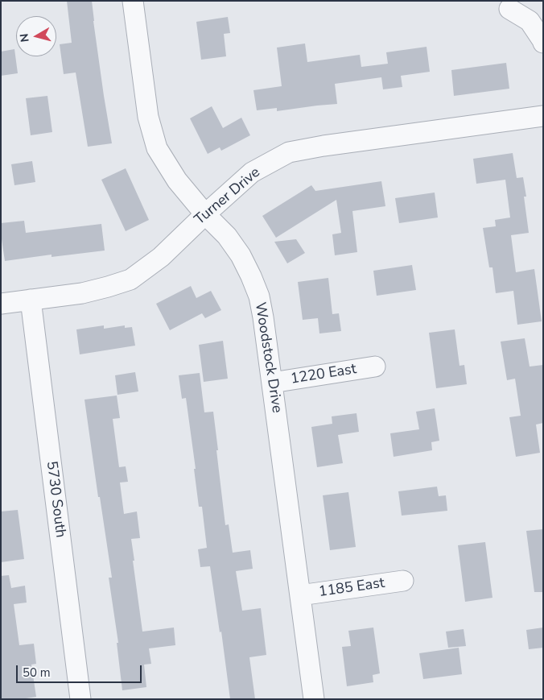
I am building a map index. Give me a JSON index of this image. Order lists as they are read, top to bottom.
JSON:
{
  "streets": {
    "street": [
      "Turner Drive",
      "Woodstock Drive",
      "1220 East",
      "5730 South",
      "1185 East"
    ]
  },
  "crossings": [
    ["Turner Drive", "Woodstock Drive"],
    ["Turner Drive", "5730 South"],
    ["Woodstock Drive", "1220 East"],
    ["Woodstock Drive", "1185 East"]
  ],
  "scale_bar": "50 m",
  "north": "left"
}
